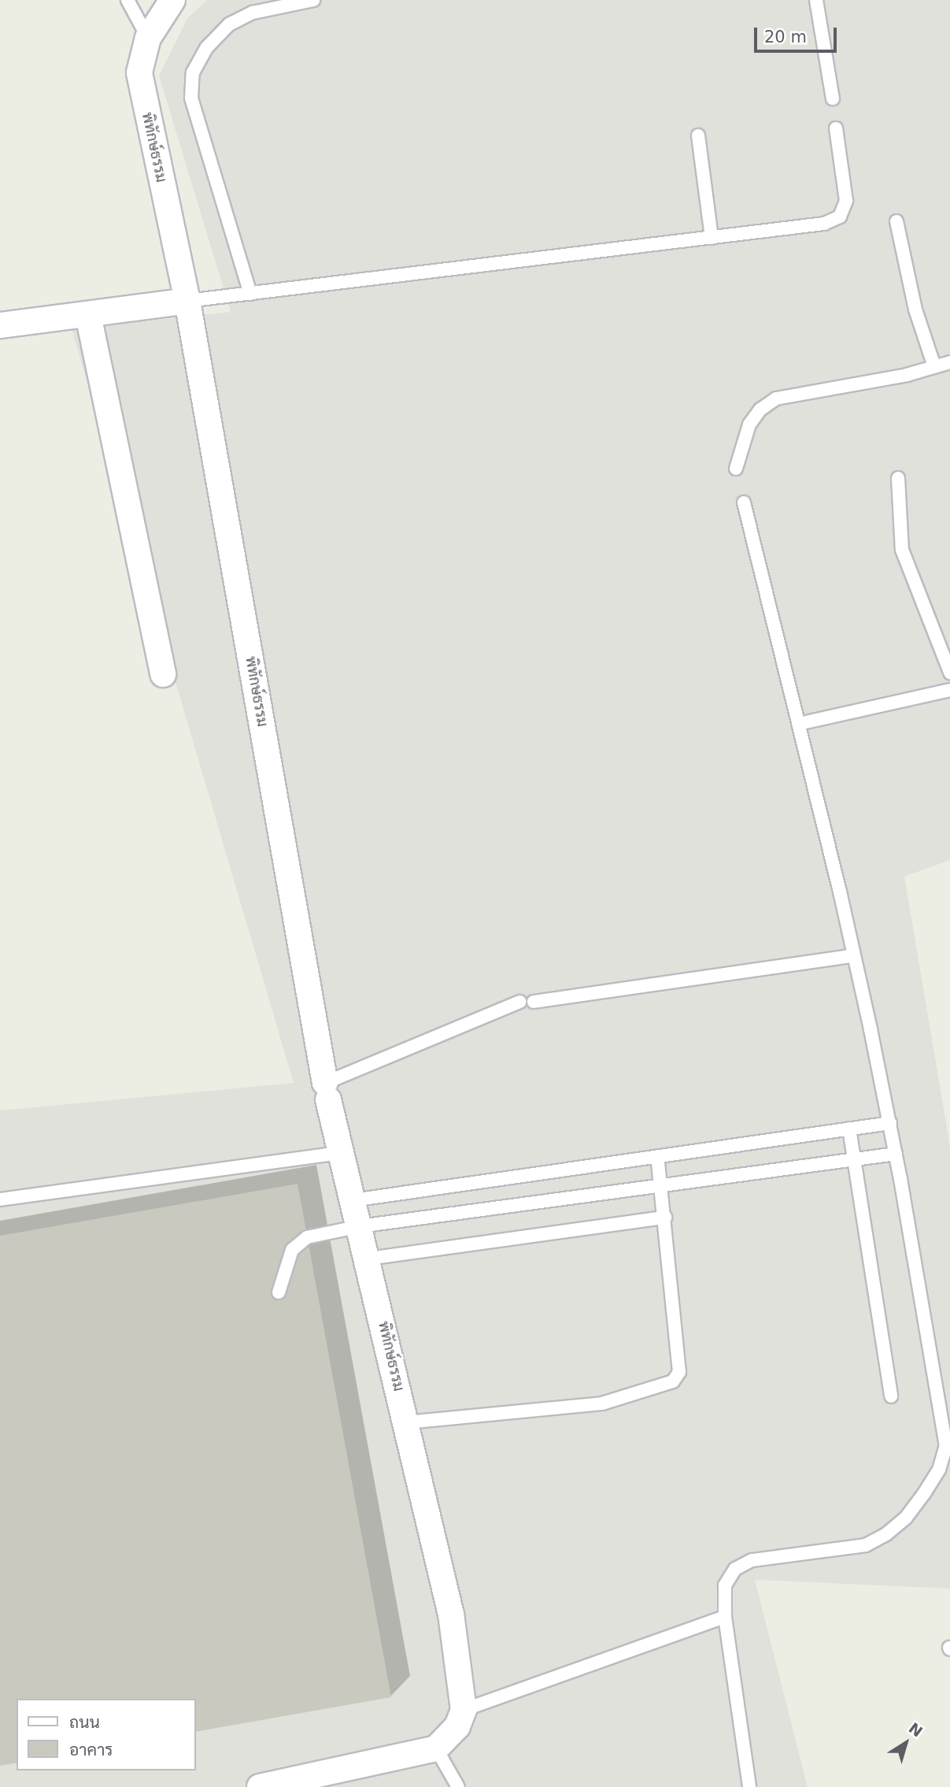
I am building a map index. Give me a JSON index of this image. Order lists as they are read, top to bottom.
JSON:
{
  "streets": {
    "street": ["พิทักษ์ธรรม"]
  },
  "legend": ["ถนน", "อาคาร"],
  "scale_bar": "20 m",
  "north": "top right"
}
